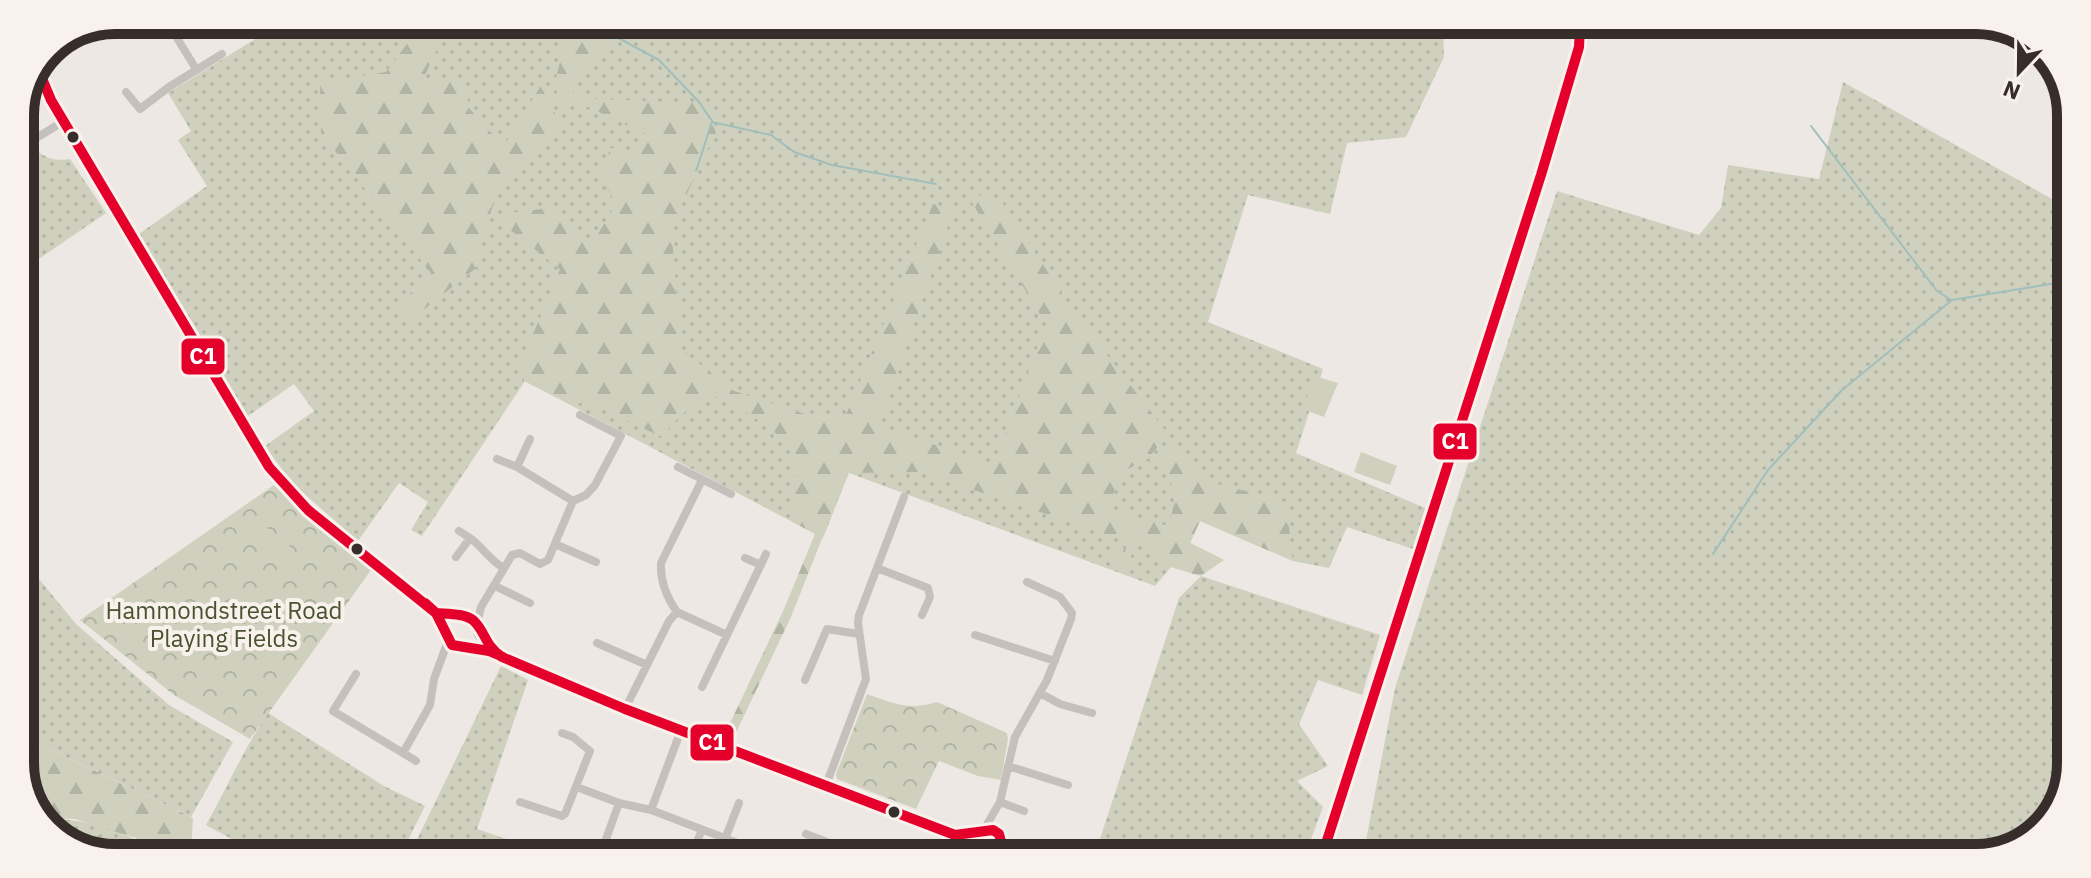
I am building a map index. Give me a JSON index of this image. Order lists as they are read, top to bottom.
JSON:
{
  "parks": ["Hammondstreet Road Playing Fields"],
  "lines": ["transit line C1"],
  "north": "bottom"
}
